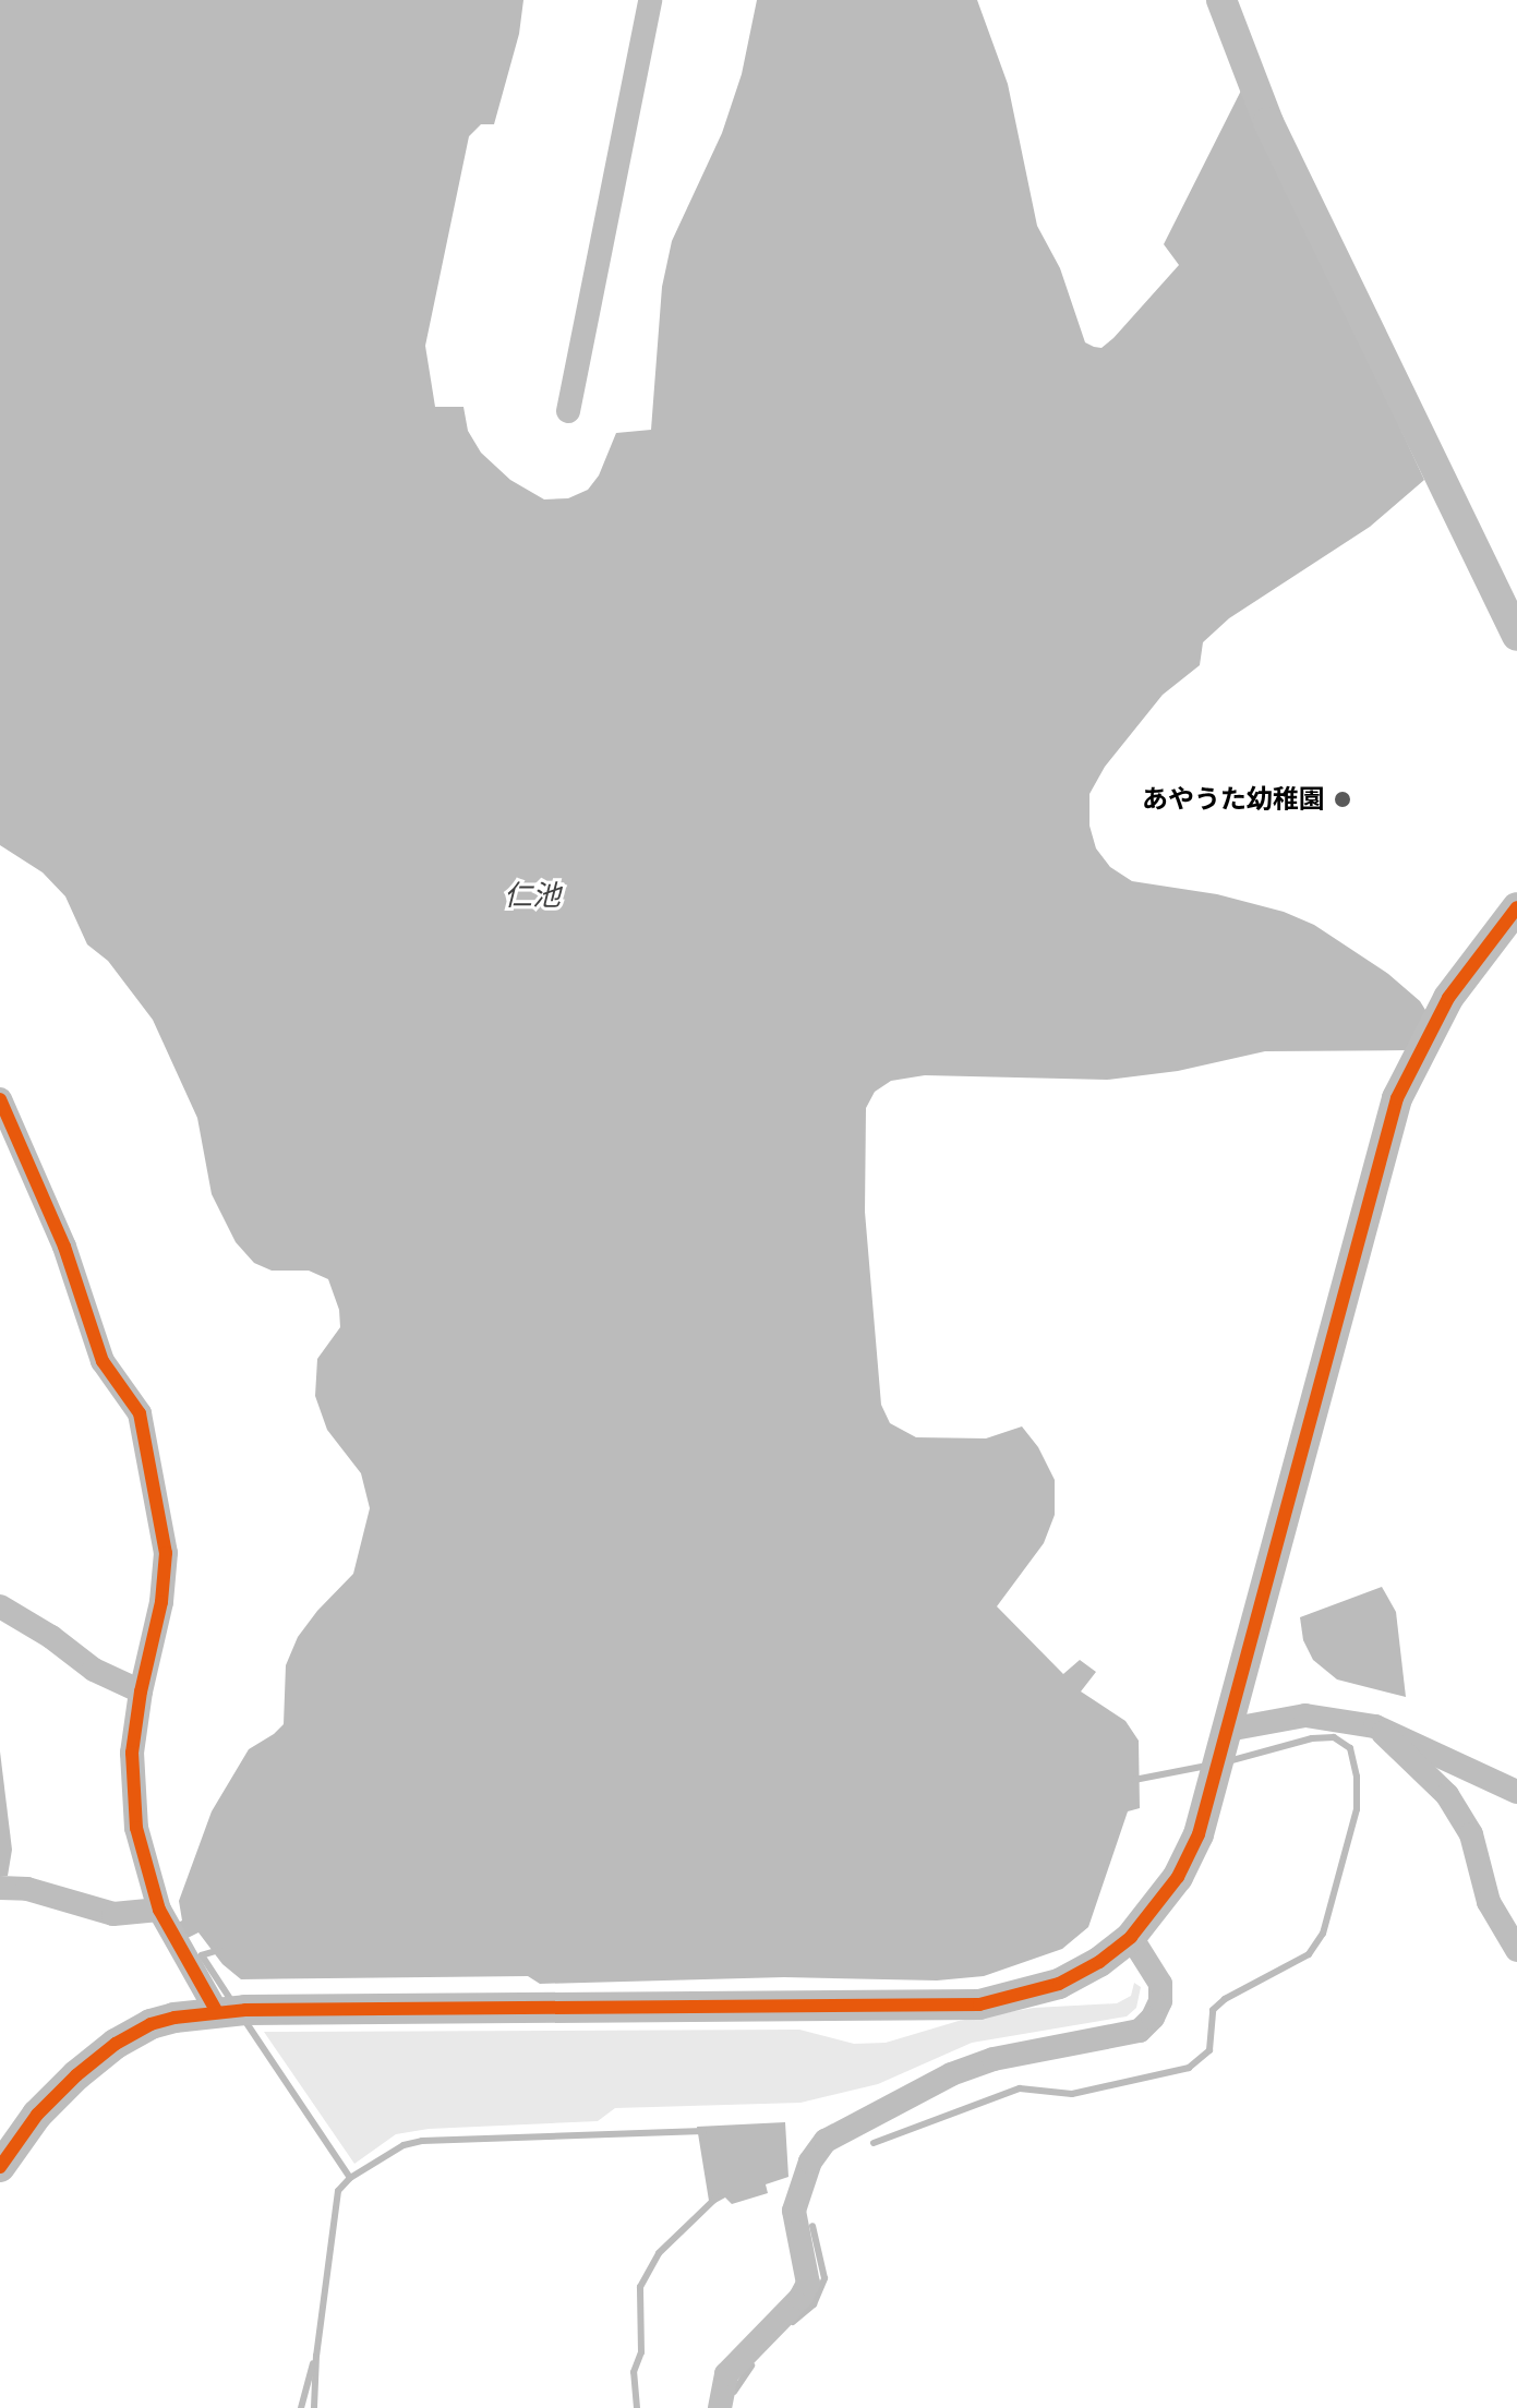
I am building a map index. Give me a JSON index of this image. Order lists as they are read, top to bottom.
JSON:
{
  "water": ["仁池"],
  "places": ["あやうた幼稚園"]
}
